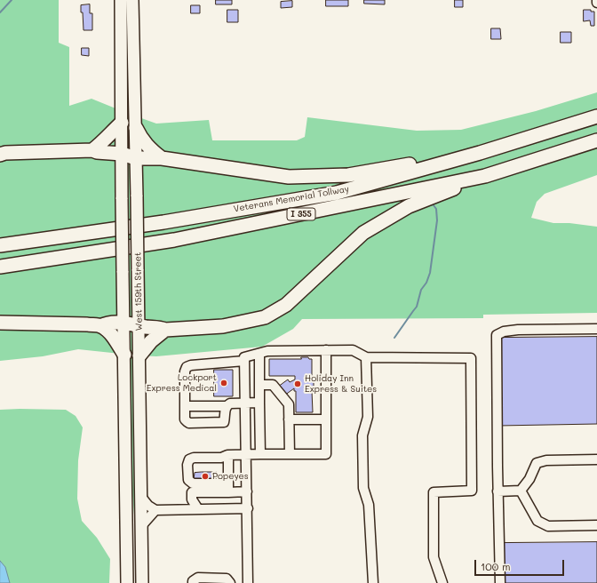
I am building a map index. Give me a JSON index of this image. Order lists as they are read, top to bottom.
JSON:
{
  "streets": {
    "highway": ["Veterans Memorial Tollway", "I 355"],
    "main road": ["West 159th Street"]
  },
  "places": ["Lockport Express Medical", "Holiday Inn Express & Suites", "Popeyes"],
  "scale_bar": "100 m"
}
